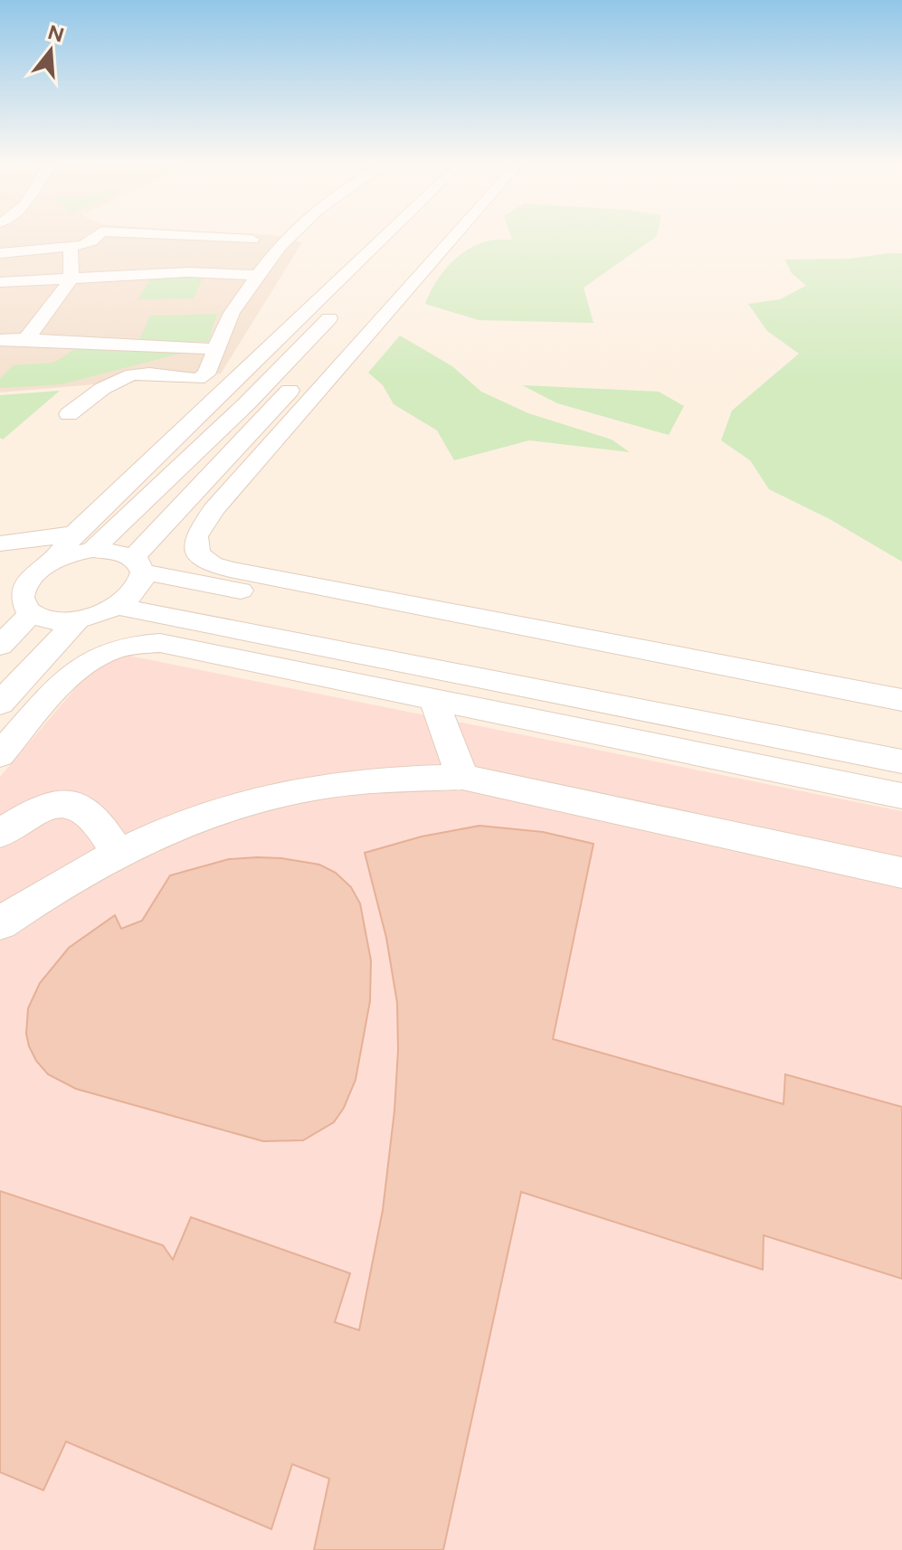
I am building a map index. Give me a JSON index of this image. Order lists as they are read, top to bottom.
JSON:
{
  "north": "top"
}
